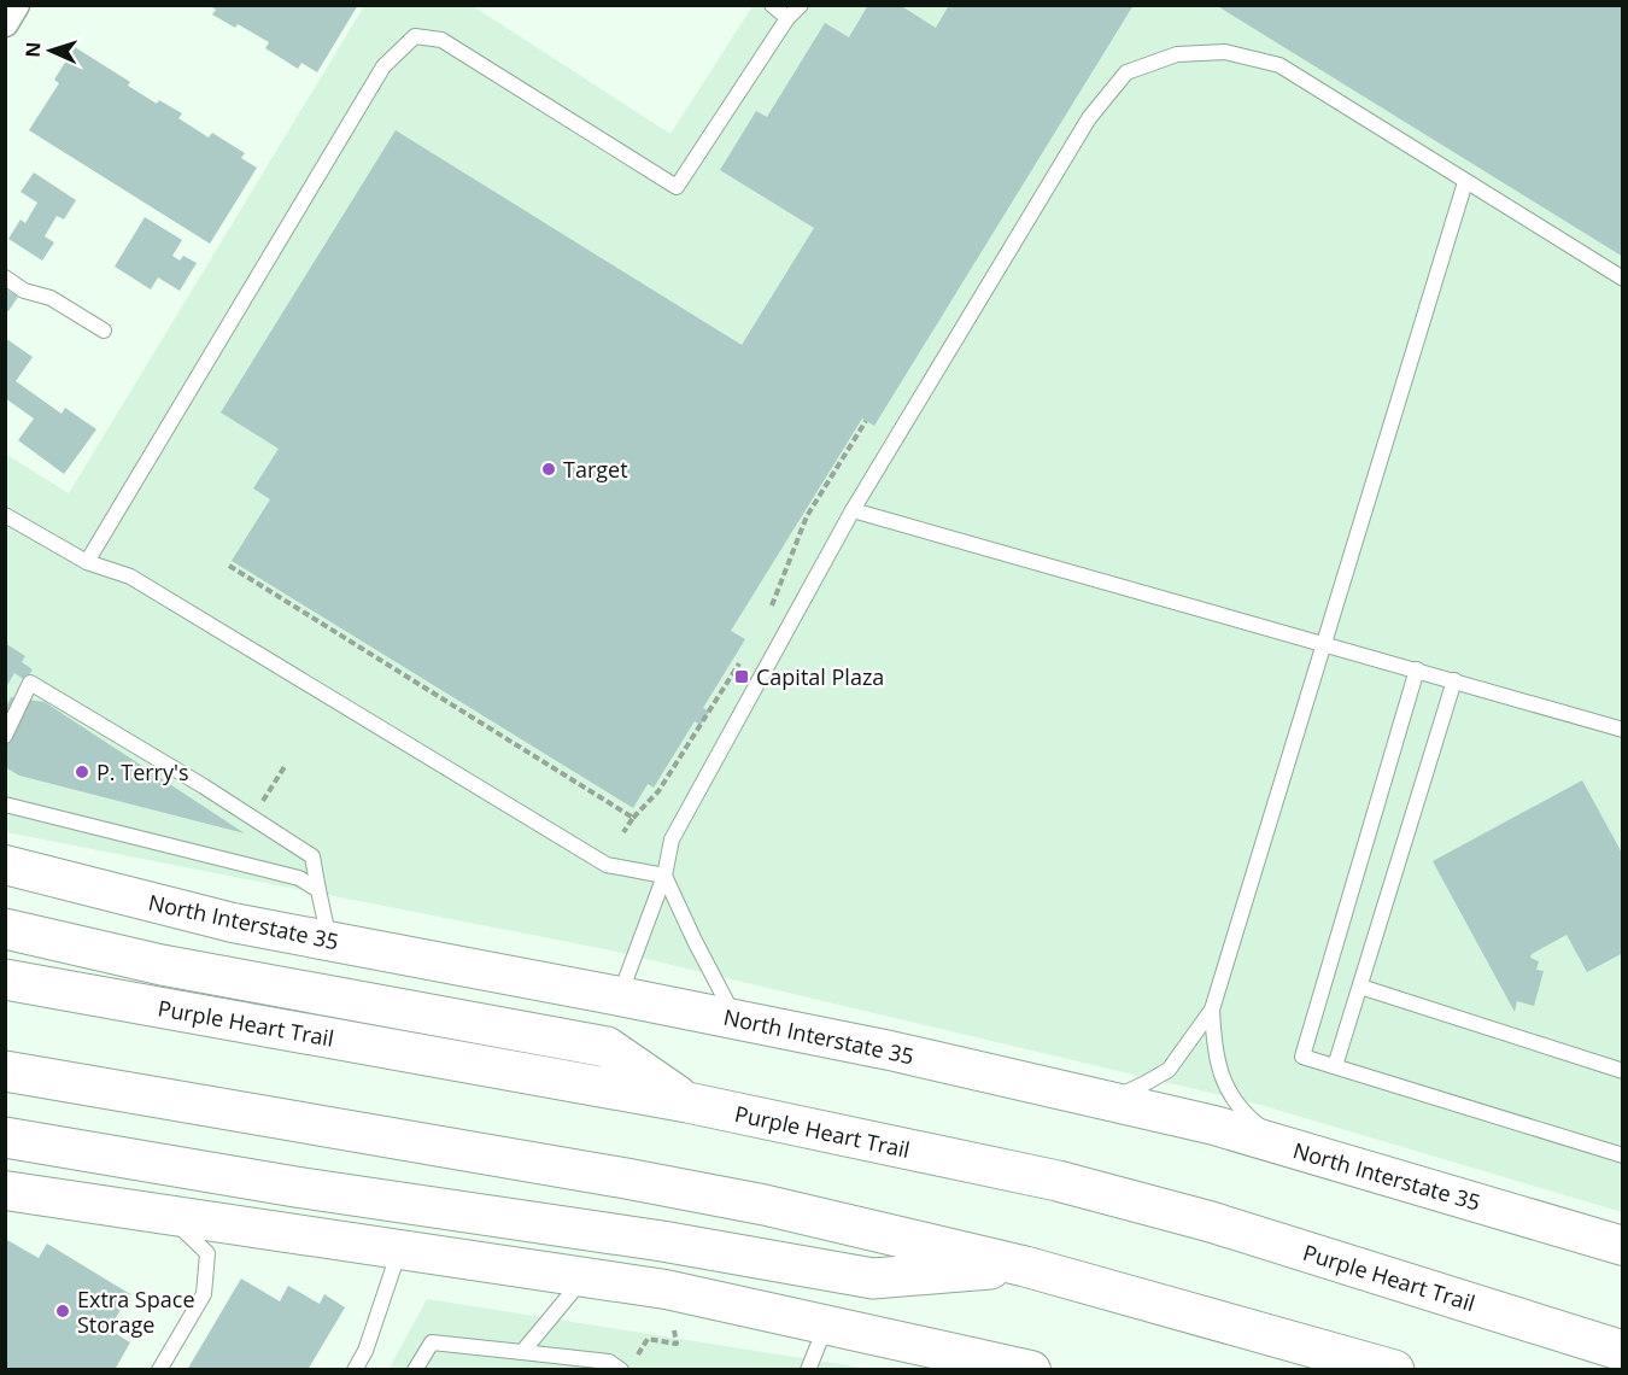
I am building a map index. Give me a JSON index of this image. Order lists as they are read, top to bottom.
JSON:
{
  "streets": {
    "highway": ["Purple Heart Trail"],
    "main road": ["North Interstate 35"]
  },
  "places": {
    "other": ["Target", "P. Terry's", "Extra Space Storage"],
    "transit": ["Capital Plaza"]
  },
  "north": "left"
}
